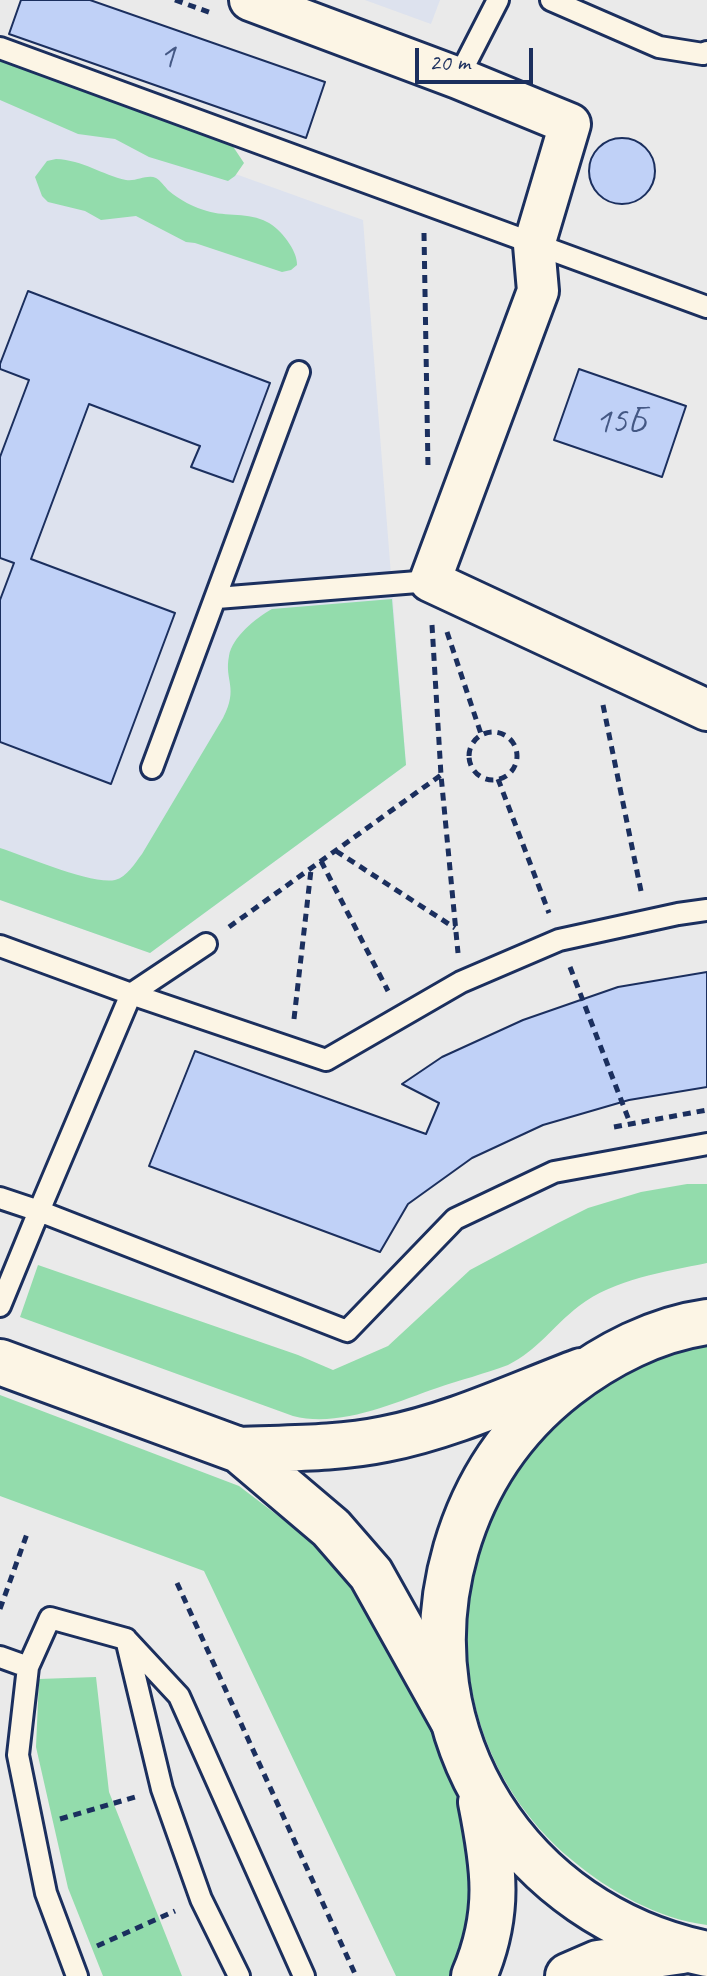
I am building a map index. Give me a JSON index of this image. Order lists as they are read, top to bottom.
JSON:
{
  "house_numbers": ["1", "15Б"],
  "scale_bar": "20 m"
}
